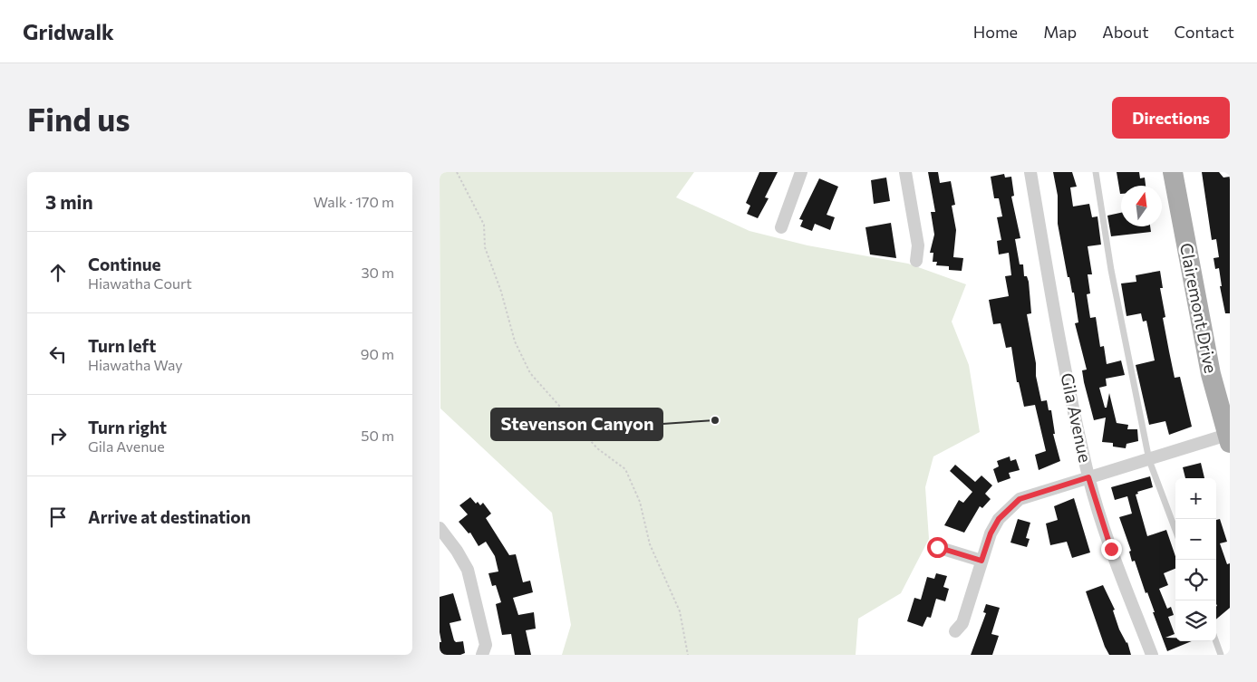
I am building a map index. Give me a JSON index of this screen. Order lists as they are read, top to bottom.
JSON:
{
  "streets": {
    "main road": ["Clairemont Drive"],
    "street": ["Gila Avenue"]
  },
  "places": ["Stevenson Canyon"],
  "north": "top",
  "page": {
    "header": "Gridwalk",
    "nav": [
      "Home",
      "Map",
      "About",
      "Contact"
    ],
    "buttons": "Directions",
    "title": "Find us",
    "heading": ["3 min", "Walk · 170 m"],
    "list": [
      ["Continue", "Hiawatha Court", "30 m"],
      ["Turn left", "Hiawatha Way", "90 m"],
      ["Turn right", "Gila Avenue", "50 m"],
      "Arrive at destination"
    ],
    "map_buttons": ["+", "−"]
  }
}
